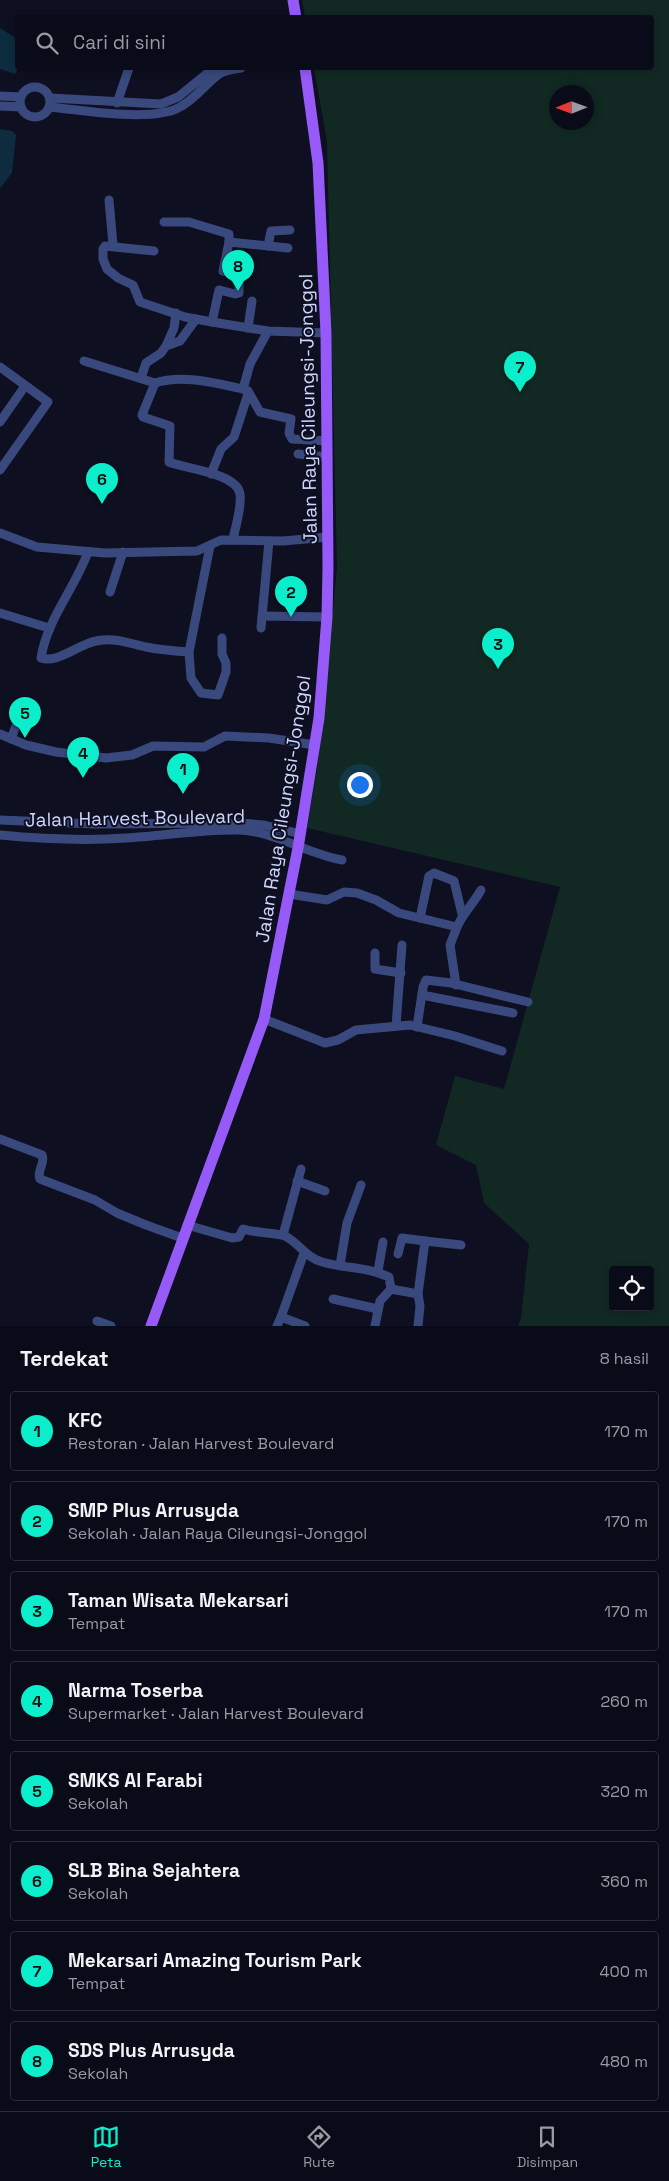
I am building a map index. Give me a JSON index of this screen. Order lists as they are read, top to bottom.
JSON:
{
  "streets": {
    "main road": ["Jalan Raya Cileungsi-Jonggol"],
    "street": ["Jalan Harvest Boulevard"]
  },
  "crossings": [
    ["Jalan Raya Cileungsi-Jonggol", "Jalan Harvest Boulevard"]
  ],
  "north": "left",
  "page": {
    "search": "Cari di sini",
    "pins": [
      "8",
      "7",
      "6",
      "2",
      "3",
      "5",
      "4",
      "1"
    ],
    "heading": ["Terdekat", "8 hasil"],
    "list": [
      {
        "mark": "1",
        "name": "KFC",
        "note": "Restoran · Jalan Harvest Boulevard",
        "value": "170 m"
      },
      {
        "mark": "2",
        "name": "SMP Plus Arrusyda",
        "note": "Sekolah · Jalan Raya Cileungsi-Jonggol",
        "value": "170 m"
      },
      {
        "mark": "3",
        "name": "Taman Wisata Mekarsari",
        "note": "Tempat",
        "value": "170 m"
      },
      {
        "mark": "4",
        "name": "Narma Toserba",
        "note": "Supermarket · Jalan Harvest Boulevard",
        "value": "260 m"
      },
      {
        "mark": "5",
        "name": "SMKS Al Farabi",
        "note": "Sekolah",
        "value": "320 m"
      },
      {
        "mark": "6",
        "name": "SLB Bina Sejahtera",
        "note": "Sekolah",
        "value": "360 m"
      },
      {
        "mark": "7",
        "name": "Mekarsari Amazing Tourism Park",
        "note": "Tempat",
        "value": "400 m"
      },
      {
        "mark": "8",
        "name": "SDS Plus Arrusyda",
        "note": "Sekolah",
        "value": "480 m"
      }
    ],
    "nav": ["Peta", "Rute", "Disimpan"]
  }
}
